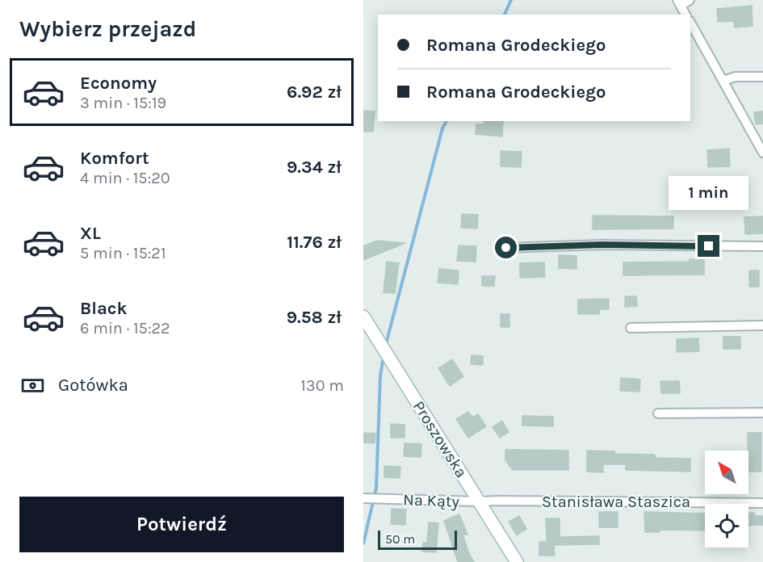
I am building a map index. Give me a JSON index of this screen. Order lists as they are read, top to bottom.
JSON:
{
  "streets": {
    "main road": ["Proszowska"],
    "street": ["Na Kąty", "Stanisława Staszica"]
  },
  "crossings": [
    ["Proszowska", "Na Kąty"],
    ["Na Kąty", "Stanisława Staszica"]
  ],
  "scale_bar": "50 m",
  "north": "top left",
  "page": {
    "heading": "Wybierz przejazd",
    "banner": ["Romana Grodeckiego", "Romana Grodeckiego"],
    "list": [
      {
        "name": "Economy",
        "note": "3 min · 15:19",
        "value": "6.92 zł"
      },
      {
        "name": "Komfort",
        "note": "4 min · 15:20",
        "value": "9.34 zł"
      },
      {
        "name": "XL",
        "note": "5 min · 15:21",
        "value": "11.76 zł"
      },
      {
        "name": "Black",
        "note": "6 min · 15:22",
        "value": "9.58 zł"
      }
    ],
    "bubble": "1 min",
    "pay": ["Gotówka", "130 m"],
    "buttons": "Potwierdź",
    "scale": "50 m"
  }
}
